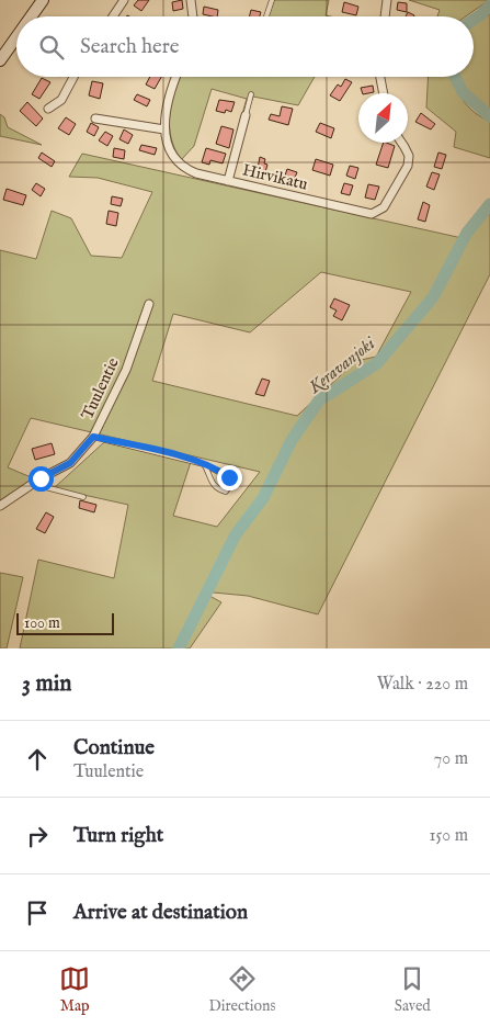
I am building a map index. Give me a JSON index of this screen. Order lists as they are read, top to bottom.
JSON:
{
  "streets": {
    "street": ["Hirvikatu", "Tuulentie"]
  },
  "water": ["Keravanjoki"],
  "scale_bar": "100 m",
  "north": "top right",
  "page": {
    "search": "Search here",
    "scale": "100 m",
    "heading": ["3 min", "Walk · 220 m"],
    "list": [
      ["Continue", "Tuulentie", "70 m"],
      ["Turn right", "150 m"],
      "Arrive at destination"
    ],
    "nav": ["Map", "Directions", "Saved"]
  }
}
